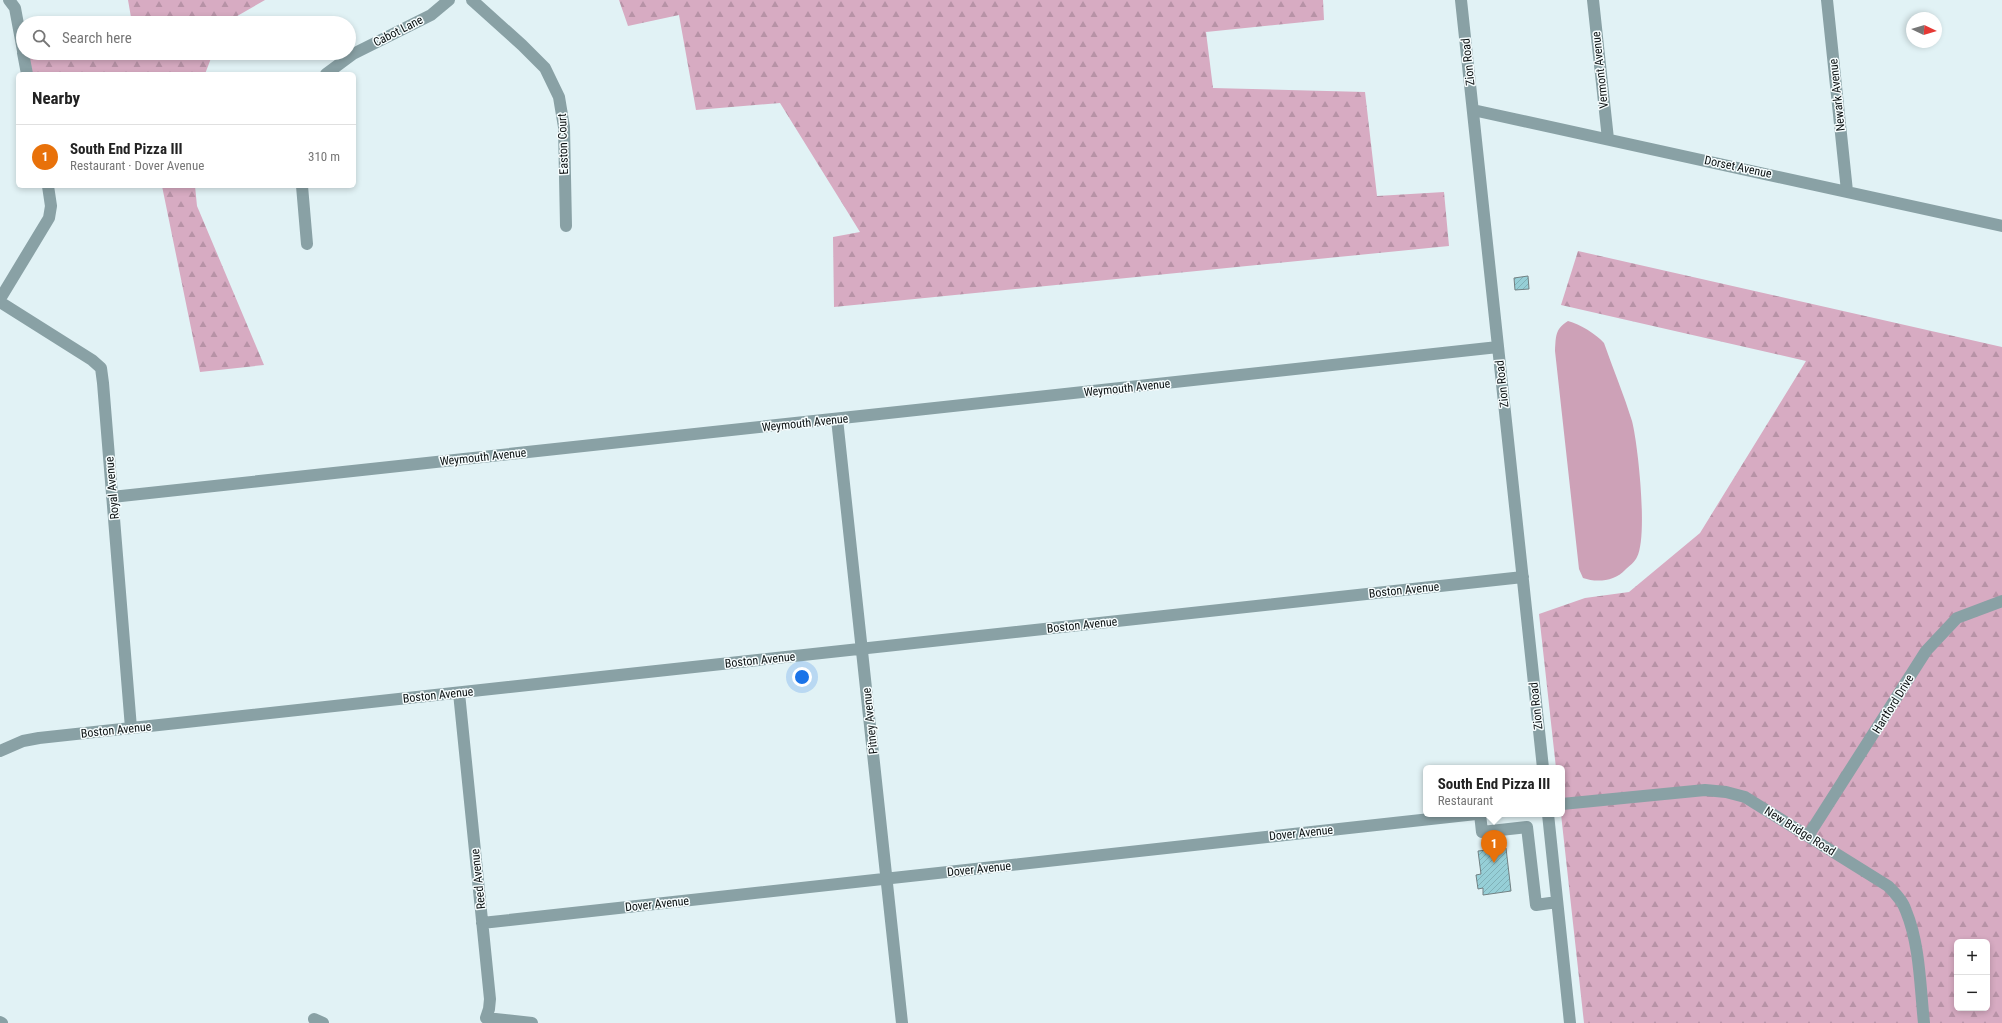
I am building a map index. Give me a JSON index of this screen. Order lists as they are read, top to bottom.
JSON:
{
  "streets": {
    "street": [
      "Cabot Lane",
      "Zion Road",
      "Vermont Avenue",
      "Newark Avenue",
      "Easton Court",
      "Dorset Avenue",
      "Weymouth Avenue",
      "Royal Avenue",
      "Boston Avenue",
      "Hartford Drive",
      "Pitney Avenue",
      "New Bridge Road",
      "Dover Avenue",
      "Reed Avenue"
    ]
  },
  "crossings": [
    ["Zion Road", "Dorset Avenue"],
    ["Zion Road", "Weymouth Avenue"],
    ["Zion Road", "Boston Avenue"],
    ["Vermont Avenue", "Dorset Avenue"],
    ["Newark Avenue", "Dorset Avenue"],
    ["Weymouth Avenue", "Royal Avenue"],
    ["Weymouth Avenue", "Pitney Avenue"],
    ["Royal Avenue", "Boston Avenue"],
    ["Boston Avenue", "Pitney Avenue"],
    ["Boston Avenue", "Reed Avenue"],
    ["Hartford Drive", "New Bridge Road"],
    ["Pitney Avenue", "Dover Avenue"],
    ["Dover Avenue", "Reed Avenue"]
  ],
  "north": "right",
  "page": {
    "search": "Search here",
    "heading": "Nearby",
    "list": [
      {
        "mark": "1",
        "name": "South End Pizza III",
        "note": "Restaurant · Dover Avenue",
        "value": "310 m"
      }
    ],
    "popup": ["South End Pizza III", "Restaurant"],
    "pins": "1",
    "map_buttons": ["+", "−"]
  }
}
